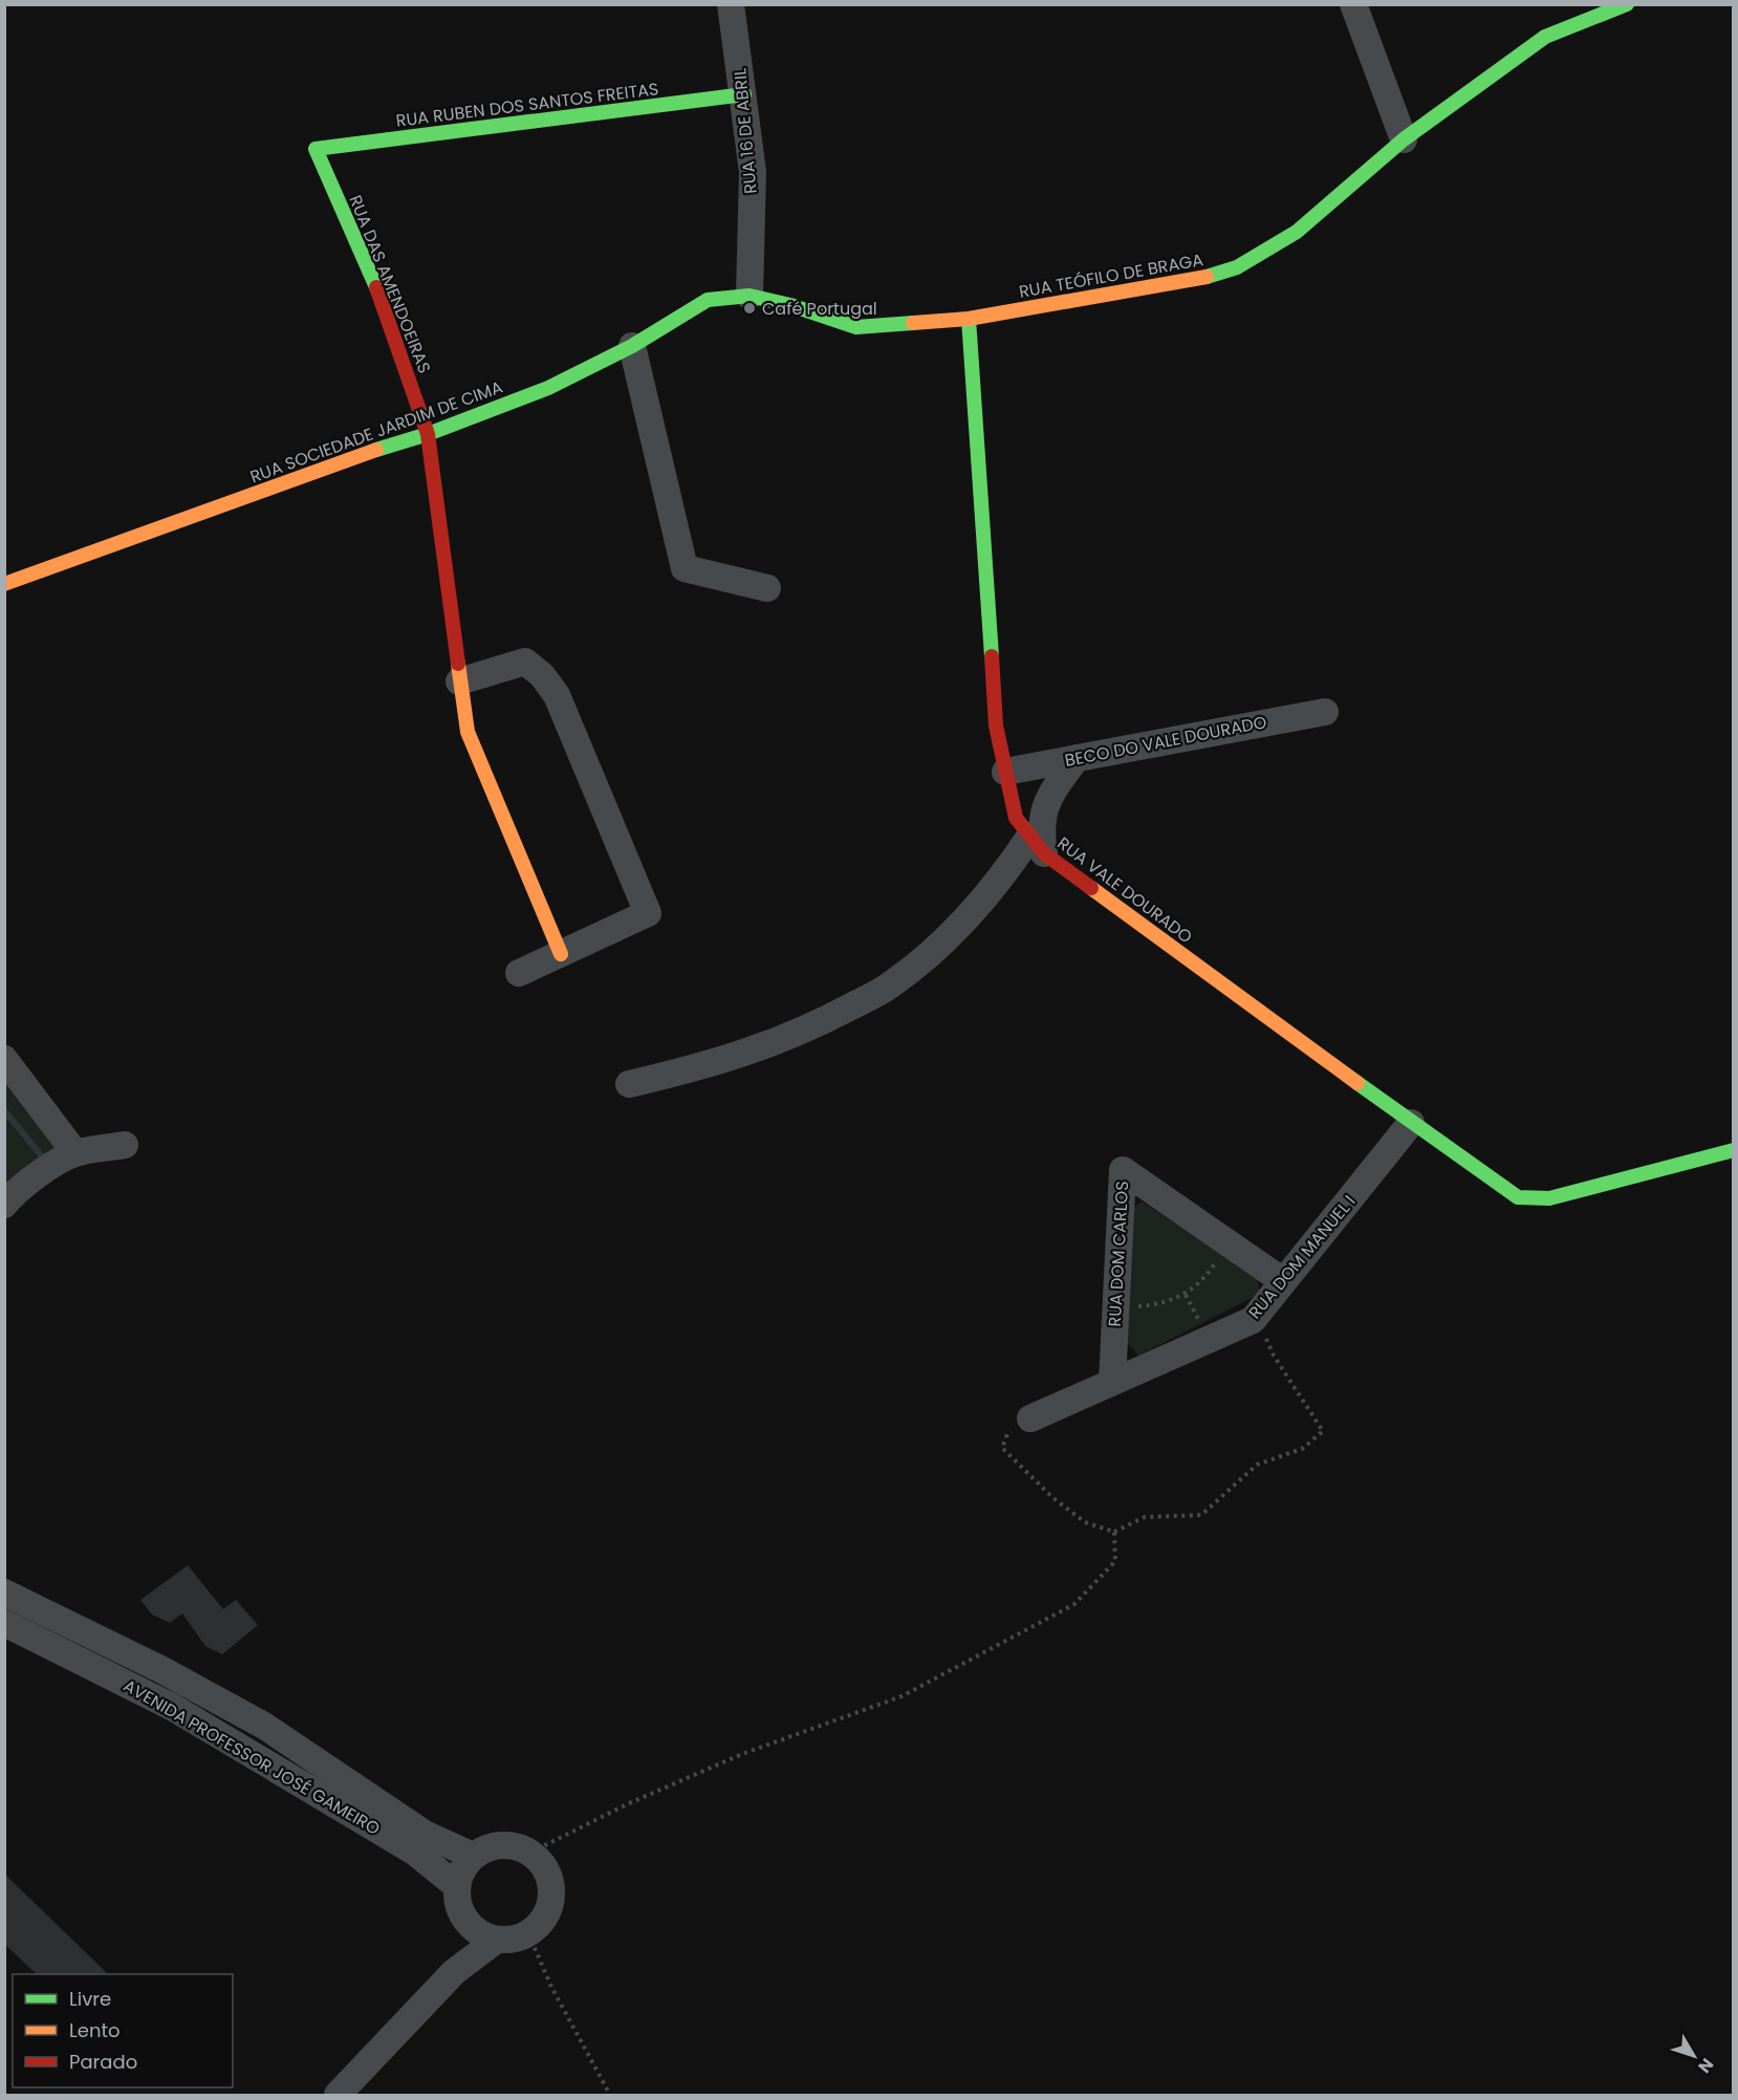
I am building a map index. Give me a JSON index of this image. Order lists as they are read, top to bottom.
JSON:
{
  "streets": {
    "street": [
      "RUA RUBEN DOS SANTOS FREITAS",
      "RUA 16 DE ABRIL",
      "RUA TEÓFILO DE BRAGA",
      "RUA DAS AMENDOEIRAS",
      "RUA SOCIEDADE JARDIM DE CIMA",
      "BECO DO VALE DOURADO",
      "RUA VALE DOURADO",
      "RUA DOM CARLOS",
      "RUA DOM MANUEL I",
      "AVENIDA PROFESSOR JOSÉ GAMEIRO"
    ]
  },
  "crossings": [
    ["RUA RUBEN DOS SANTOS FREITAS", "RUA 16 DE ABRIL"],
    ["RUA RUBEN DOS SANTOS FREITAS", "RUA DAS AMENDOEIRAS"],
    ["RUA 16 DE ABRIL", "RUA TEÓFILO DE BRAGA"],
    ["RUA 16 DE ABRIL", "RUA SOCIEDADE JARDIM DE CIMA"],
    ["RUA TEÓFILO DE BRAGA", "RUA SOCIEDADE JARDIM DE CIMA"],
    ["RUA TEÓFILO DE BRAGA", "RUA VALE DOURADO"],
    ["RUA DAS AMENDOEIRAS", "RUA SOCIEDADE JARDIM DE CIMA"],
    ["BECO DO VALE DOURADO", "RUA VALE DOURADO"],
    ["RUA VALE DOURADO", "RUA DOM MANUEL I"],
    ["RUA DOM CARLOS", "RUA DOM MANUEL I"]
  ],
  "places": ["Café Portugal"],
  "legend": ["Livre", "Lento", "Parado"],
  "north": "bottom right"
}
